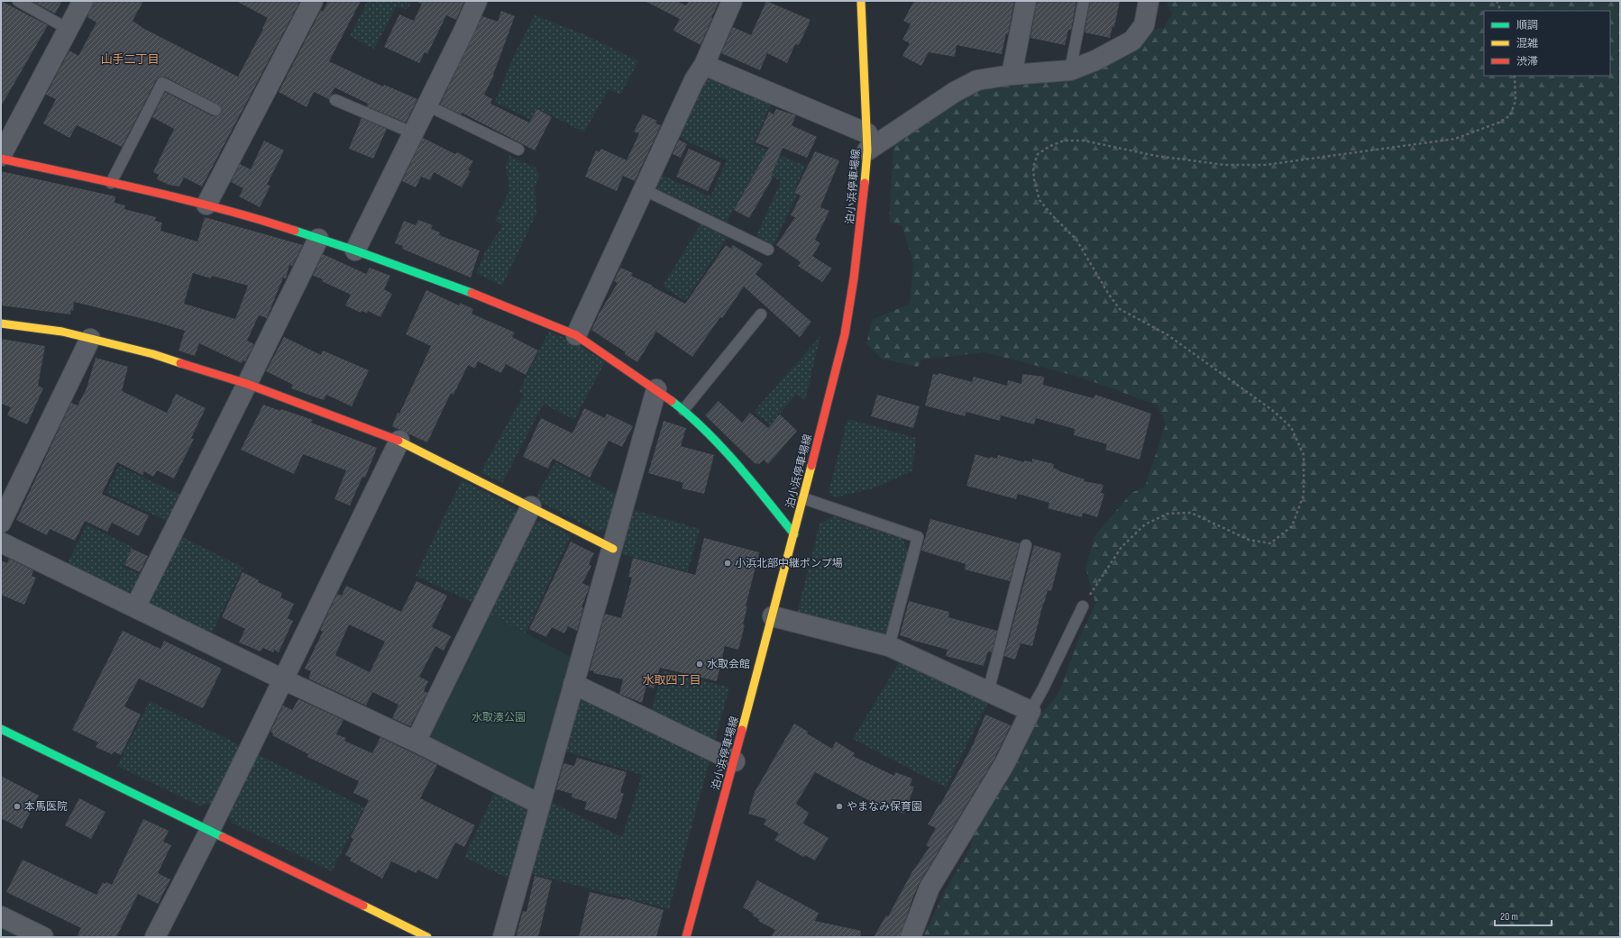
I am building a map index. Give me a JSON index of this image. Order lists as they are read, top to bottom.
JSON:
{
  "streets": {
    "street": ["泊小浜停車場線"]
  },
  "districts": ["山手二丁目", "水取四丁目"],
  "parks": ["水取湊公園"],
  "places": [
    "小浜北部中継ポンプ場",
    "水取会館",
    "本馬医院",
    "やまなみ保育園"
  ],
  "legend": ["順調", "混雑", "渋滞"],
  "scale_bar": "20 m"
}
